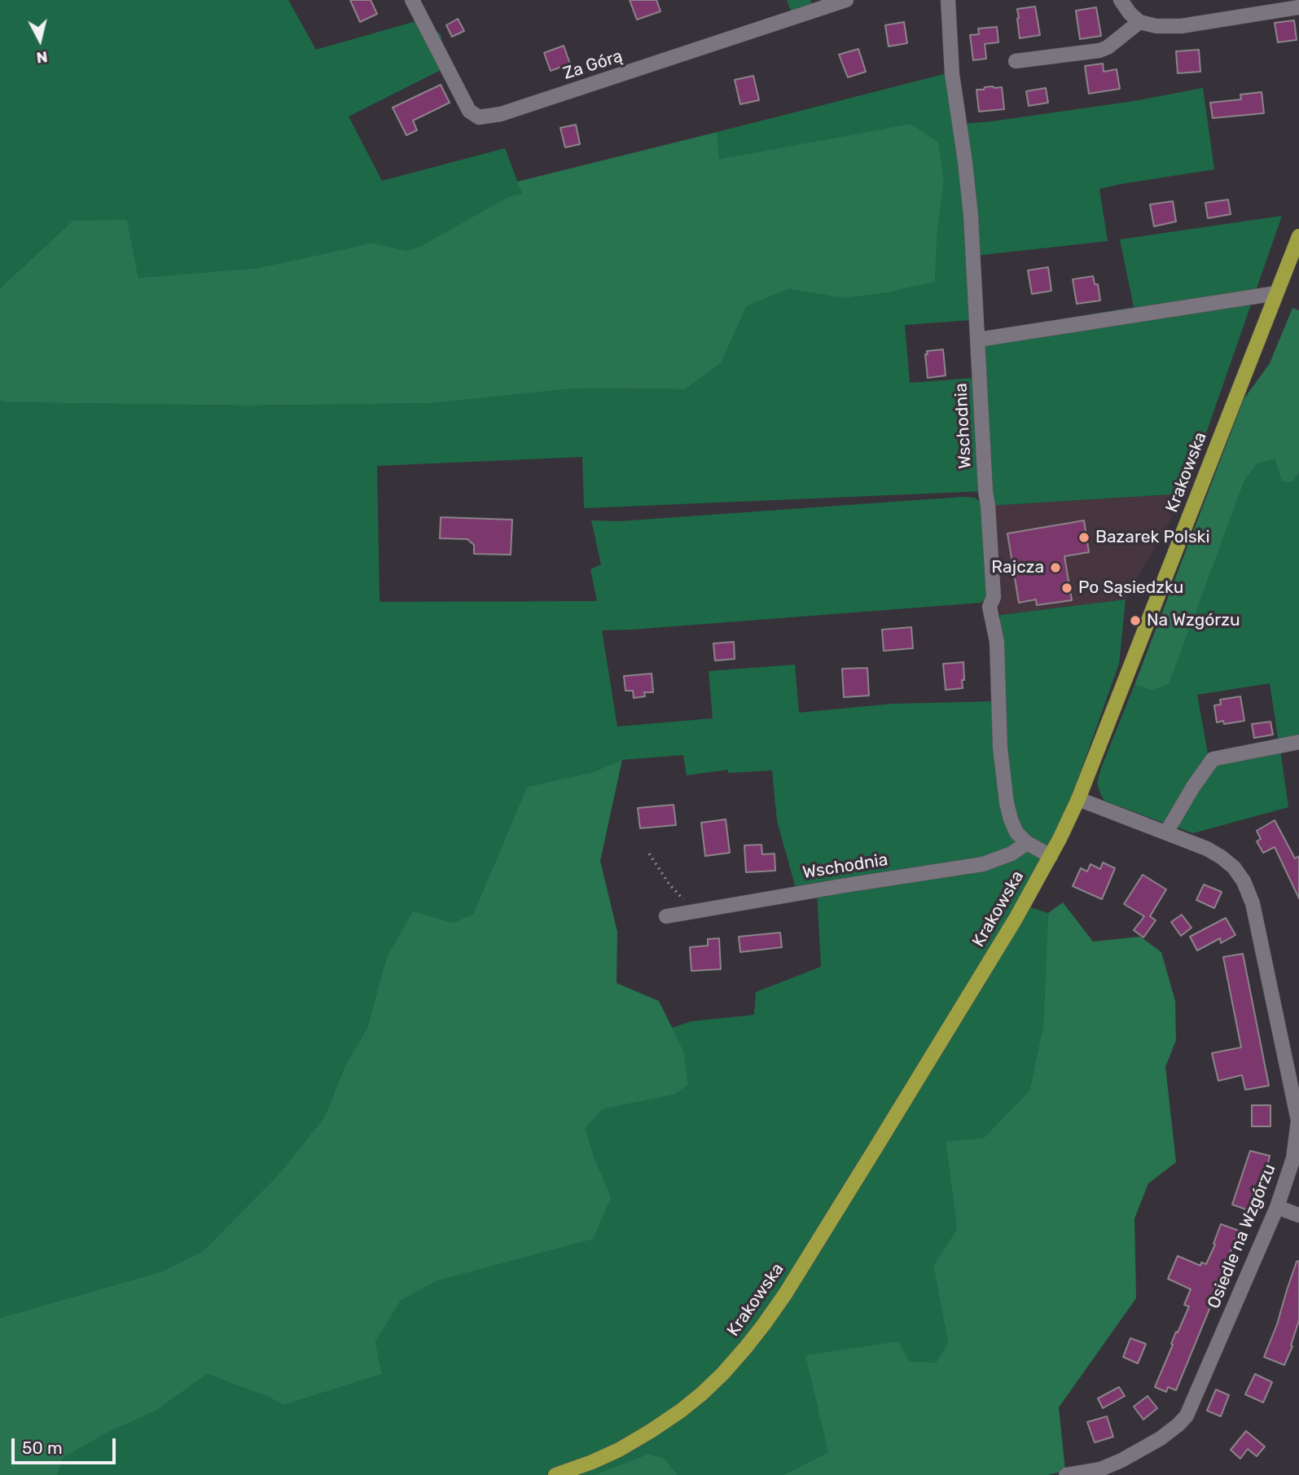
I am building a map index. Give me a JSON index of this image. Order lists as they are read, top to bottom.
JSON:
{
  "streets": {
    "main road": ["Krakowska"],
    "street": ["Za Górą", "Wschodnia", "Osiedle na Wzgórzu"]
  },
  "crossings": [
    ["Wschodnia", "Krakowska"],
    ["Krakowska", "Osiedle na Wzgórzu"]
  ],
  "places": [
    "Bazarek Polski",
    "Rajcza",
    "Po Sąsiedzku",
    "Na Wzgórzu"
  ],
  "scale_bar": "50 m",
  "north": "bottom"
}
